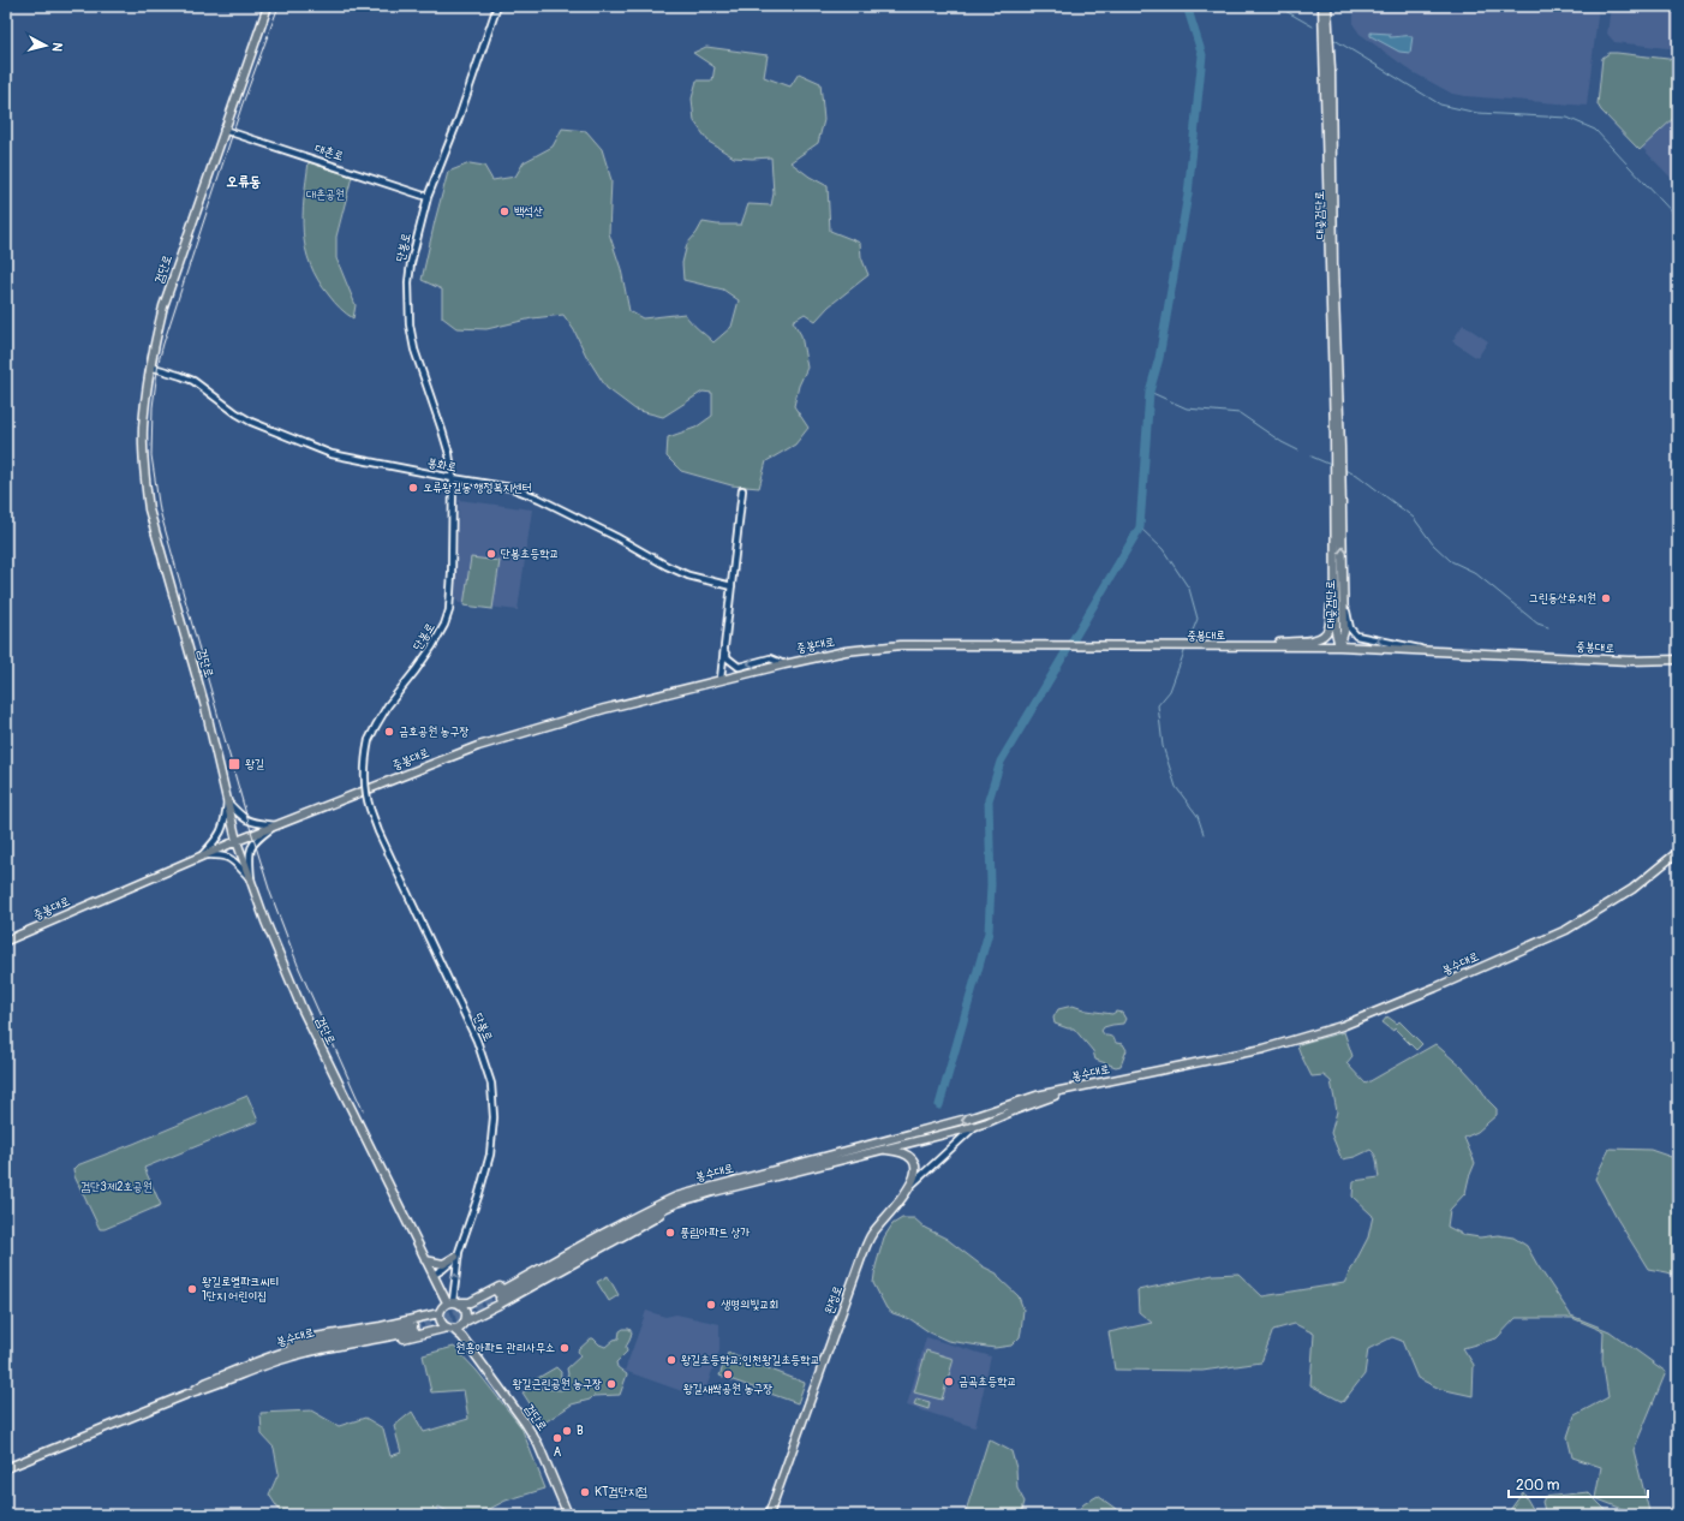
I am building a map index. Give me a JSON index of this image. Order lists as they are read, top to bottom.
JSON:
{
  "streets": {
    "main road": [
      "대곶검단로",
      "검단로",
      "중봉대로",
      "봉수대로",
      "완정로"
    ],
    "street": ["대촌로", "단봉로", "봉화로"]
  },
  "crossings": [
    ["대촌로", "단봉로"],
    ["대촌로", "검단로"],
    ["대곶검단로", "중봉대로"],
    ["단봉로", "검단로"],
    ["단봉로", "봉화로"],
    ["검단로", "봉화로"],
    ["검단로", "중봉대로"],
    ["봉수대로", "완정로"]
  ],
  "districts": ["오류동"],
  "parks": ["대촌공원", "검단3제2호공원"],
  "places": {
    "other": [
      "백석산",
      "오류왕길동 행정복지센터",
      "단봉초등학교",
      "그린동산유치원",
      "금호공원 농구장",
      "풍림아파트 상가",
      "왕길로열파크씨티 1단지 어린이집",
      "생명의빛교회",
      "원흥아파트 관리사무소",
      "왕길초등학교;인천왕길초등학교",
      "왕길새싹공원 농구장",
      "금곡초등학교",
      "왕길근린공원 농구장",
      "B",
      "A",
      "KT검단지점"
    ],
    "transit": ["왕길"]
  },
  "scale_bar": "200 m",
  "north": "right"
}
